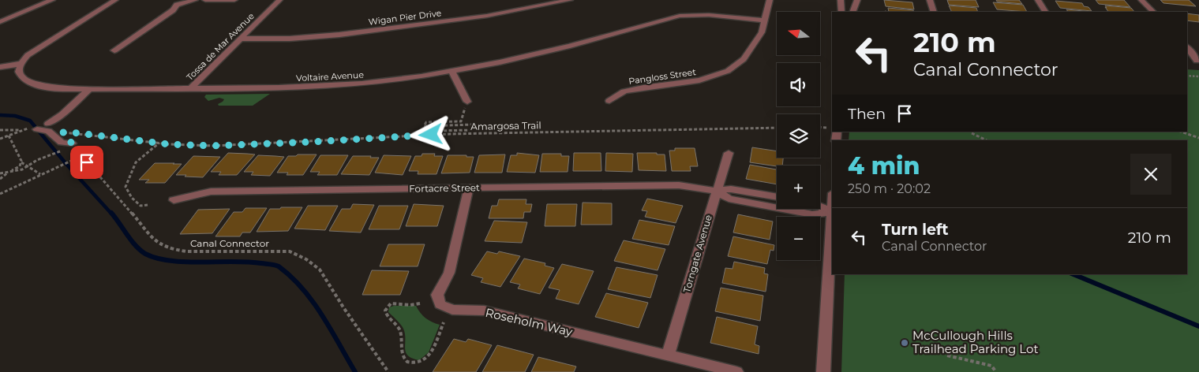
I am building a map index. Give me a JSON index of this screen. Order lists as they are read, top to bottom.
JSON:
{
  "streets": {
    "street": [
      "Wigan Pier Drive",
      "Tossa de Mar Avenue",
      "Voltaire Avenue",
      "Pangloss Street",
      "Fortacre Street",
      "Torngate Avenue",
      "Roseholm Way"
    ],
    "path": ["Amargosa Trail", "Canal Connector"]
  },
  "crossings": [
    ["Wigan Pier Drive", "Tossa de Mar Avenue"],
    ["Tossa de Mar Avenue", "Voltaire Avenue"],
    ["Voltaire Avenue", "Pangloss Street"],
    ["Amargosa Trail", "Canal Connector"],
    ["Fortacre Street", "Torngate Avenue"],
    ["Fortacre Street", "Roseholm Way"],
    ["Torngate Avenue", "Roseholm Way"]
  ],
  "places": ["McCullough Hills Trailhead Parking Lot"],
  "north": "left",
  "page": {
    "map_buttons": ["+", "−"],
    "turn": ["210 m", "Canal Connector"],
    "then": "Then",
    "heading": ["4 min", "250 m · 20:02"],
    "list": [
      {
        "name": "Turn left",
        "note": "Canal Connector",
        "value": "210 m"
      }
    ]
  }
}
